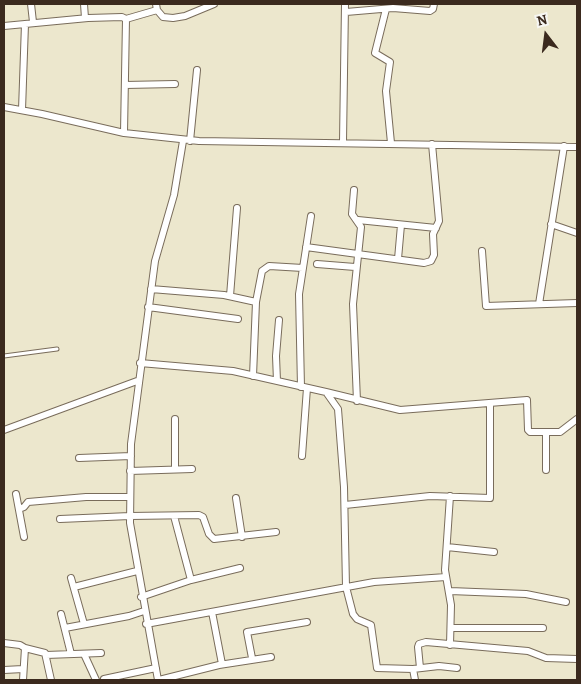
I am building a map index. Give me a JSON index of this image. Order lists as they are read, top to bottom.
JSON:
{
  "north": "top"
}
